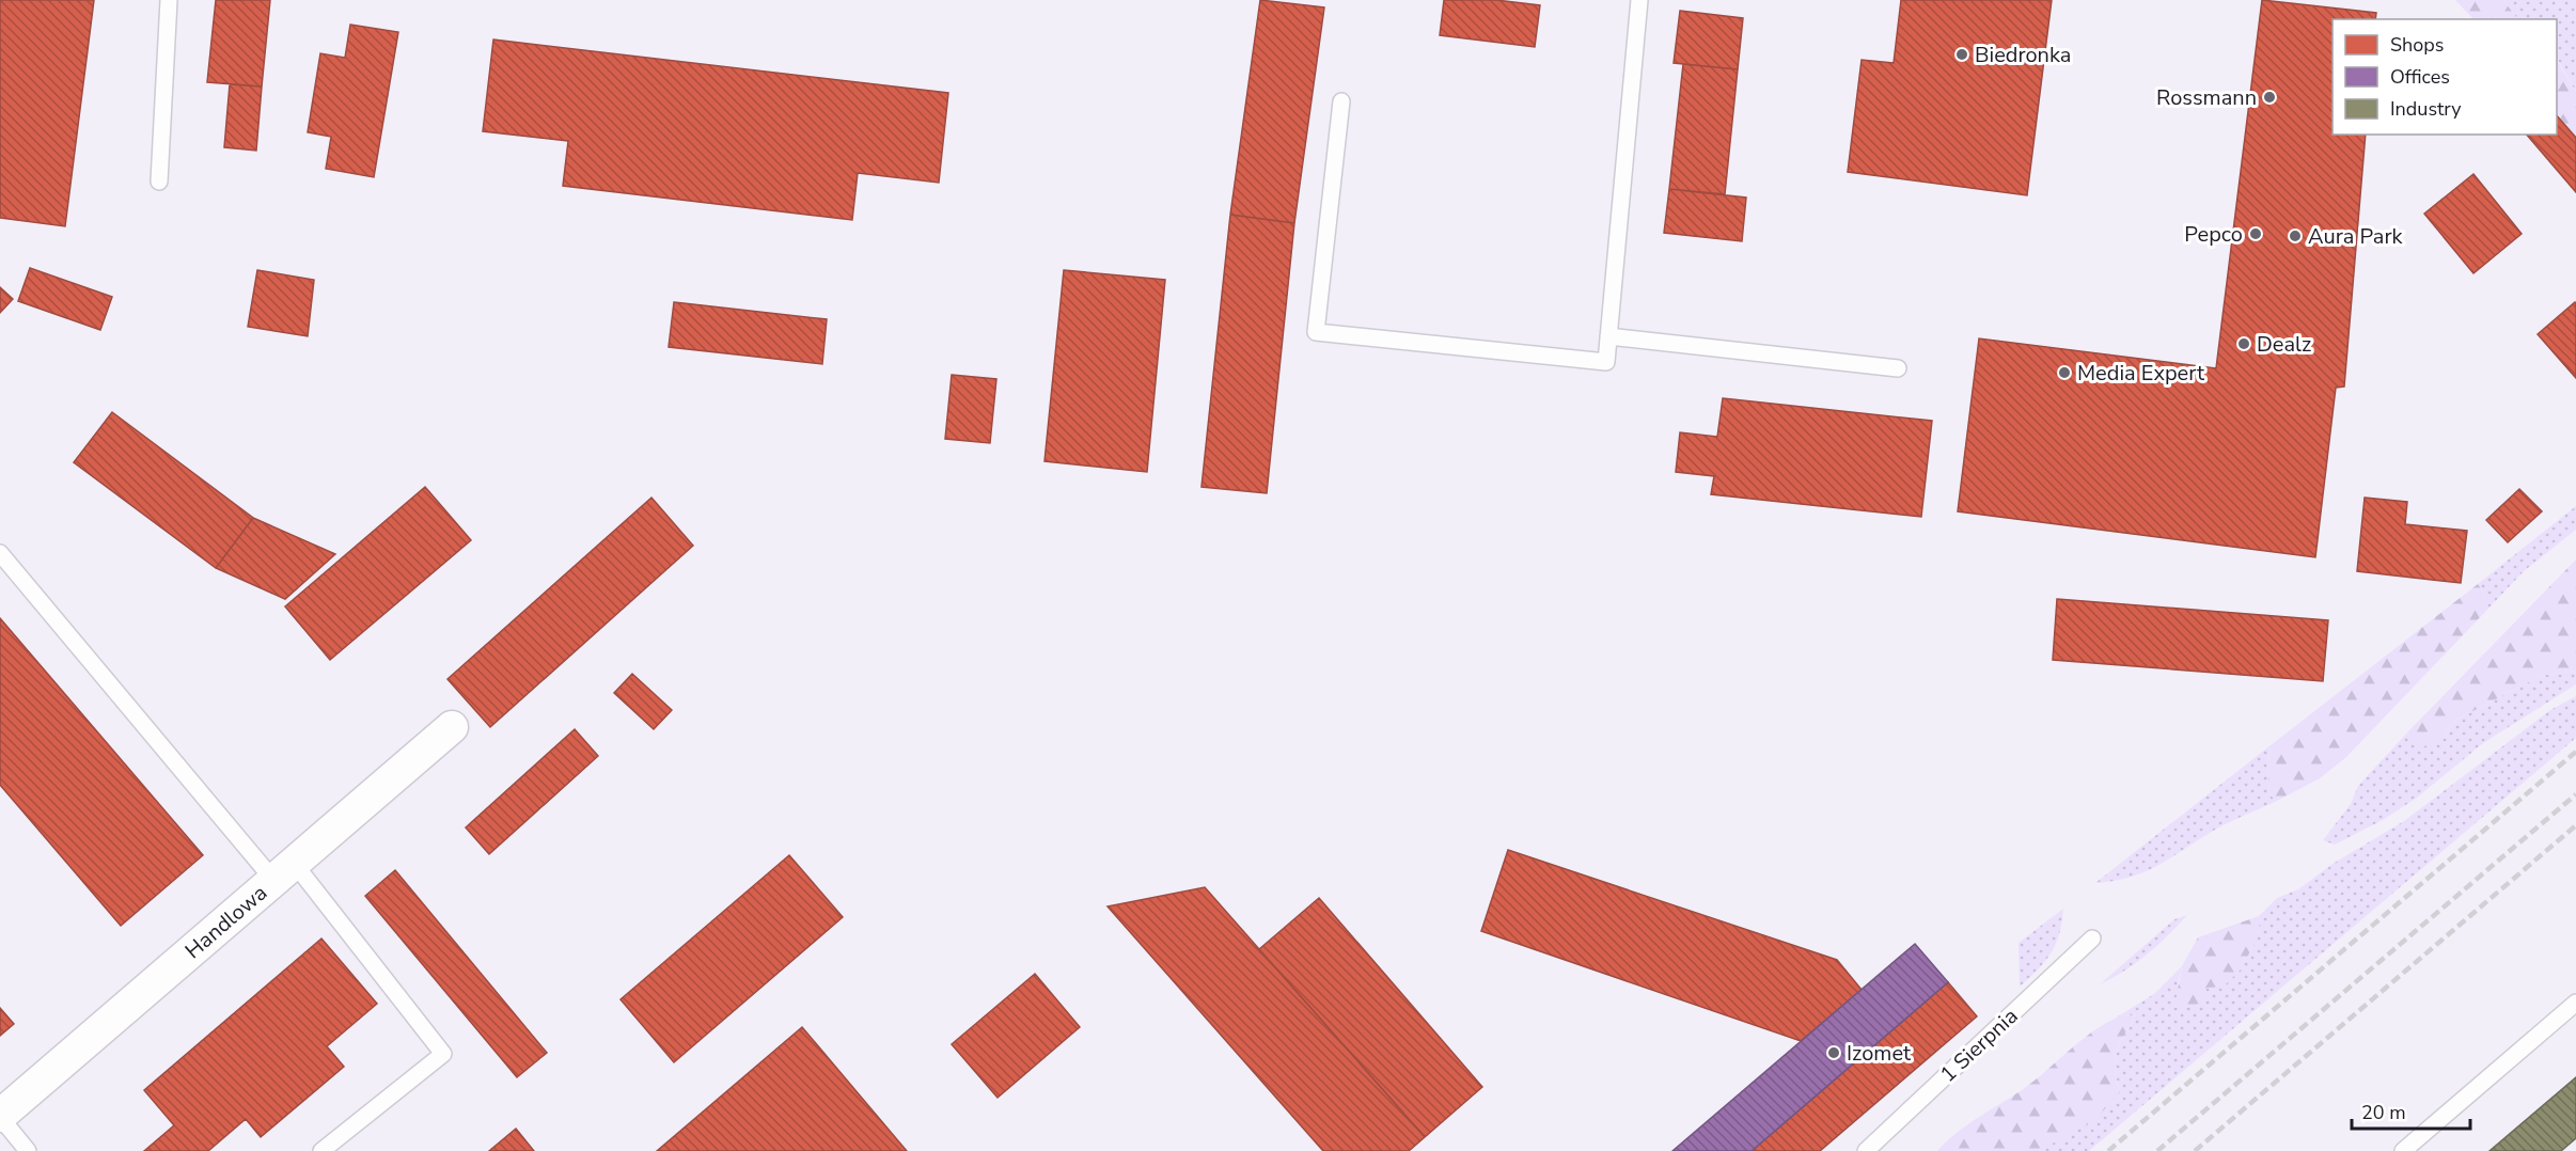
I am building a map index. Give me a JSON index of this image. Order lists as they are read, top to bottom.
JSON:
{
  "streets": {
    "street": ["Handlowa"],
    "lane": ["1 Sierpnia"]
  },
  "places": [
    "Biedronka",
    "Rossmann",
    "Pepco",
    "Aura Park",
    "Dealz",
    "Media Expert",
    "Izomet"
  ],
  "legend": ["Shops", "Offices", "Industry"],
  "scale_bar": "20 m"
}
